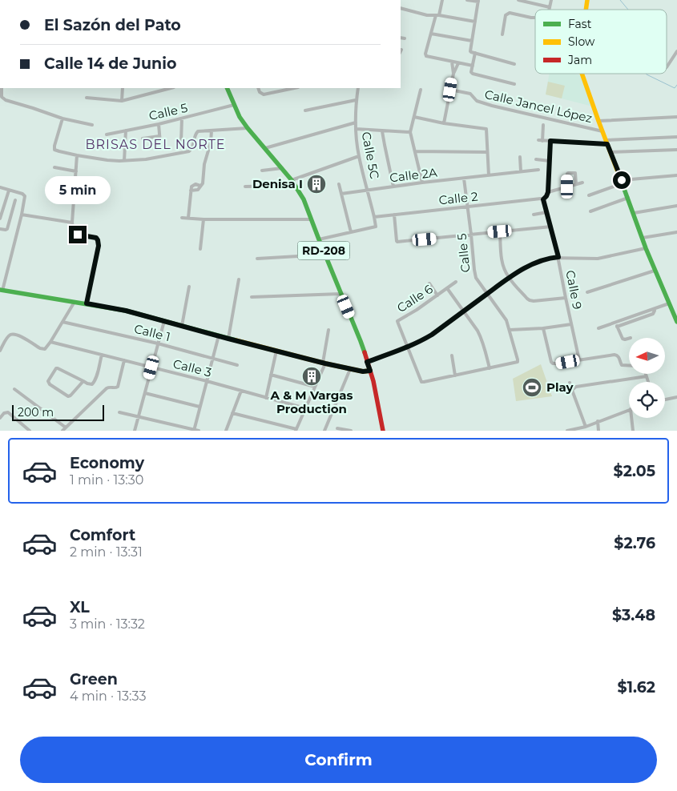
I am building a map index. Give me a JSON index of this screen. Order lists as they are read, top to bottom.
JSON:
{
  "streets": {
    "main road": ["RD-208"],
    "street": [
      "Calle Jancel López",
      "Calle 5",
      "Calle 5C",
      "Calle 2A",
      "Calle 2",
      "Calle 9",
      "Calle 6",
      "Calle 1",
      "Calle 3"
    ]
  },
  "crossings": [
    ["Calle 5", "Calle 2A"],
    ["Calle 5", "Calle 2"],
    ["Calle 5", "RD-208"],
    ["Calle 5C", "Calle 2A"],
    ["Calle 5C", "Calle 2"],
    ["Calle 2", "Calle 9"]
  ],
  "districts": ["BRISAS DEL NORTE"],
  "places": {
    "building": ["Denisa I", "A & M Vargas Production"],
    "sports": ["Play"]
  },
  "legend": ["Fast", "Slow", "Jam"],
  "scale_bar": "200 m",
  "north": "left",
  "page": {
    "banner": ["El Sazón del Pato", "Calle 14 de Junio"],
    "bubble": "5 min",
    "scale": "200 m",
    "list": [
      {
        "name": "Economy",
        "note": "1 min · 13:30",
        "value": "$2.05"
      },
      {
        "name": "Comfort",
        "note": "2 min · 13:31",
        "value": "$2.76"
      },
      {
        "name": "XL",
        "note": "3 min · 13:32",
        "value": "$3.48"
      },
      {
        "name": "Green",
        "note": "4 min · 13:33",
        "value": "$1.62"
      }
    ],
    "buttons": "Confirm"
  }
}
